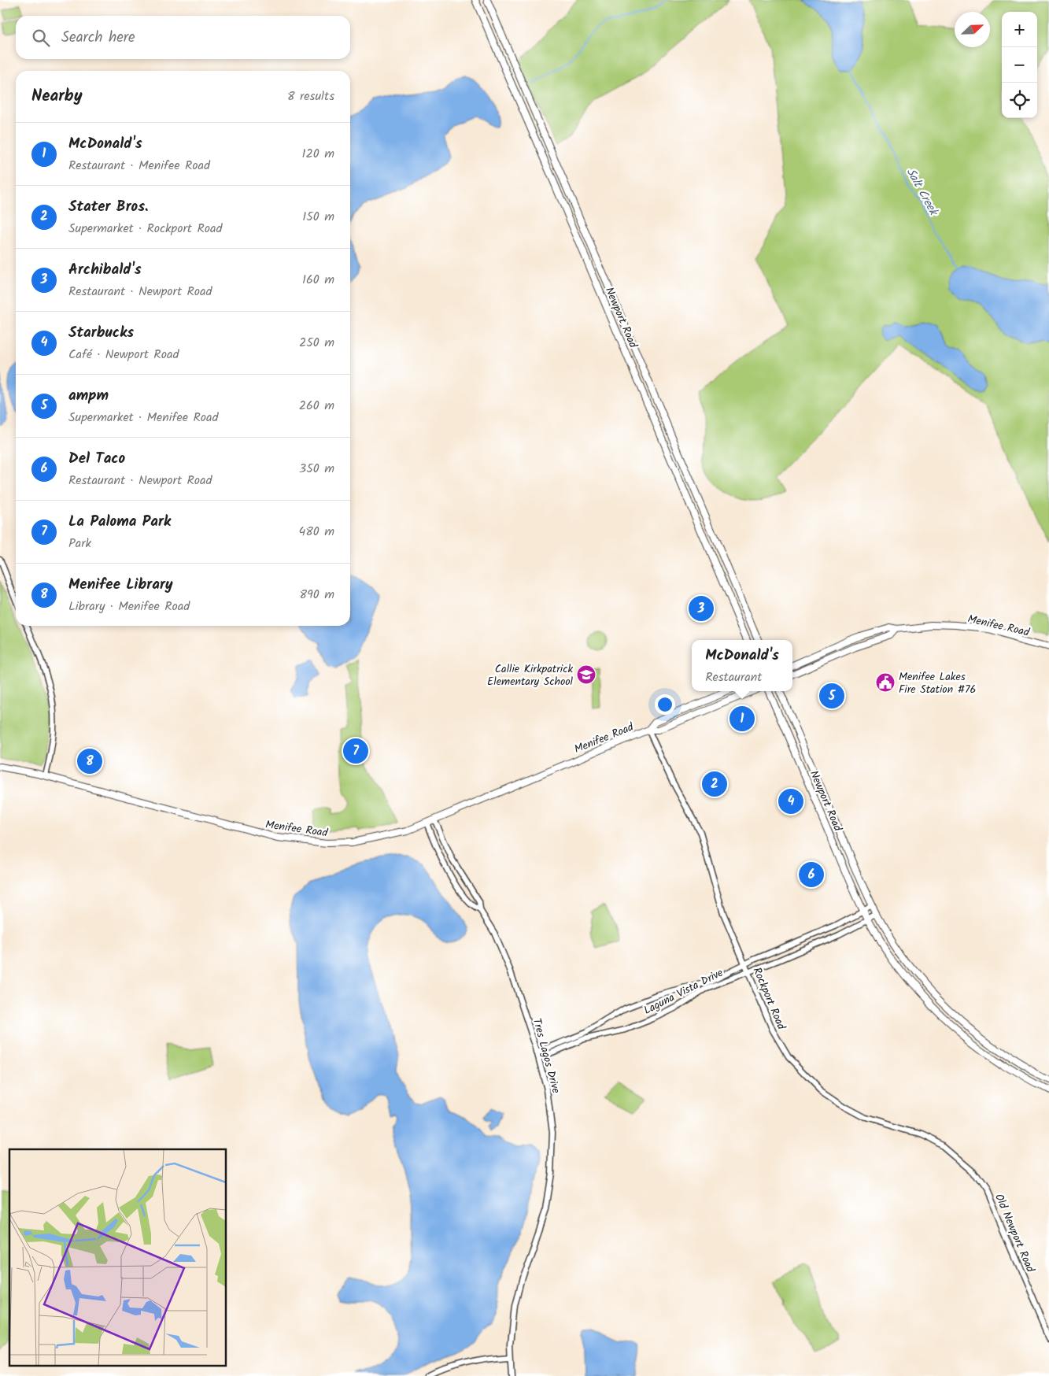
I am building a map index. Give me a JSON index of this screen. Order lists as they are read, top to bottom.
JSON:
{
  "streets": {
    "main road": ["Newport Road", "Menifee Road"],
    "street": [
      "Laguna Vista Drive",
      "Rockport Road",
      "Tres Lagos Drive",
      "Old Newport Road"
    ]
  },
  "crossings": [
    ["Newport Road", "Laguna Vista Drive"],
    ["Menifee Road", "Rockport Road"],
    ["Menifee Road", "Tres Lagos Drive"],
    ["Laguna Vista Drive", "Rockport Road"],
    ["Laguna Vista Drive", "Tres Lagos Drive"],
    ["Rockport Road", "Old Newport Road"]
  ],
  "water": ["Salt Creek"],
  "places": {
    "school or university": ["Callie Kirkpatrick Elementary School"],
    "public building": ["Menifee Lakes Fire Station #76"]
  },
  "north": "top right",
  "page": {
    "map_buttons": ["+", "−"],
    "search": "Search here",
    "heading": ["Nearby", "8 results"],
    "list": [
      {
        "mark": "1",
        "name": "McDonald's",
        "note": "Restaurant · Menifee Road",
        "value": "120 m"
      },
      {
        "mark": "2",
        "name": "Stater Bros.",
        "note": "Supermarket · Rockport Road",
        "value": "150 m"
      },
      {
        "mark": "3",
        "name": "Archibald's",
        "note": "Restaurant · Newport Road",
        "value": "160 m"
      },
      {
        "mark": "4",
        "name": "Starbucks",
        "note": "Café · Newport Road",
        "value": "250 m"
      },
      {
        "mark": "5",
        "name": "ampm",
        "note": "Supermarket · Menifee Road",
        "value": "260 m"
      },
      {
        "mark": "6",
        "name": "Del Taco",
        "note": "Restaurant · Newport Road",
        "value": "350 m"
      },
      {
        "mark": "7",
        "name": "La Paloma Park",
        "note": "Park",
        "value": "480 m"
      },
      {
        "mark": "8",
        "name": "Menifee Library",
        "note": "Library · Menifee Road",
        "value": "890 m"
      }
    ],
    "pins": [
      "3",
      "5",
      "1",
      "7",
      "8",
      "2",
      "4",
      "6"
    ],
    "popup": ["McDonald's", "Restaurant"]
  }
}
